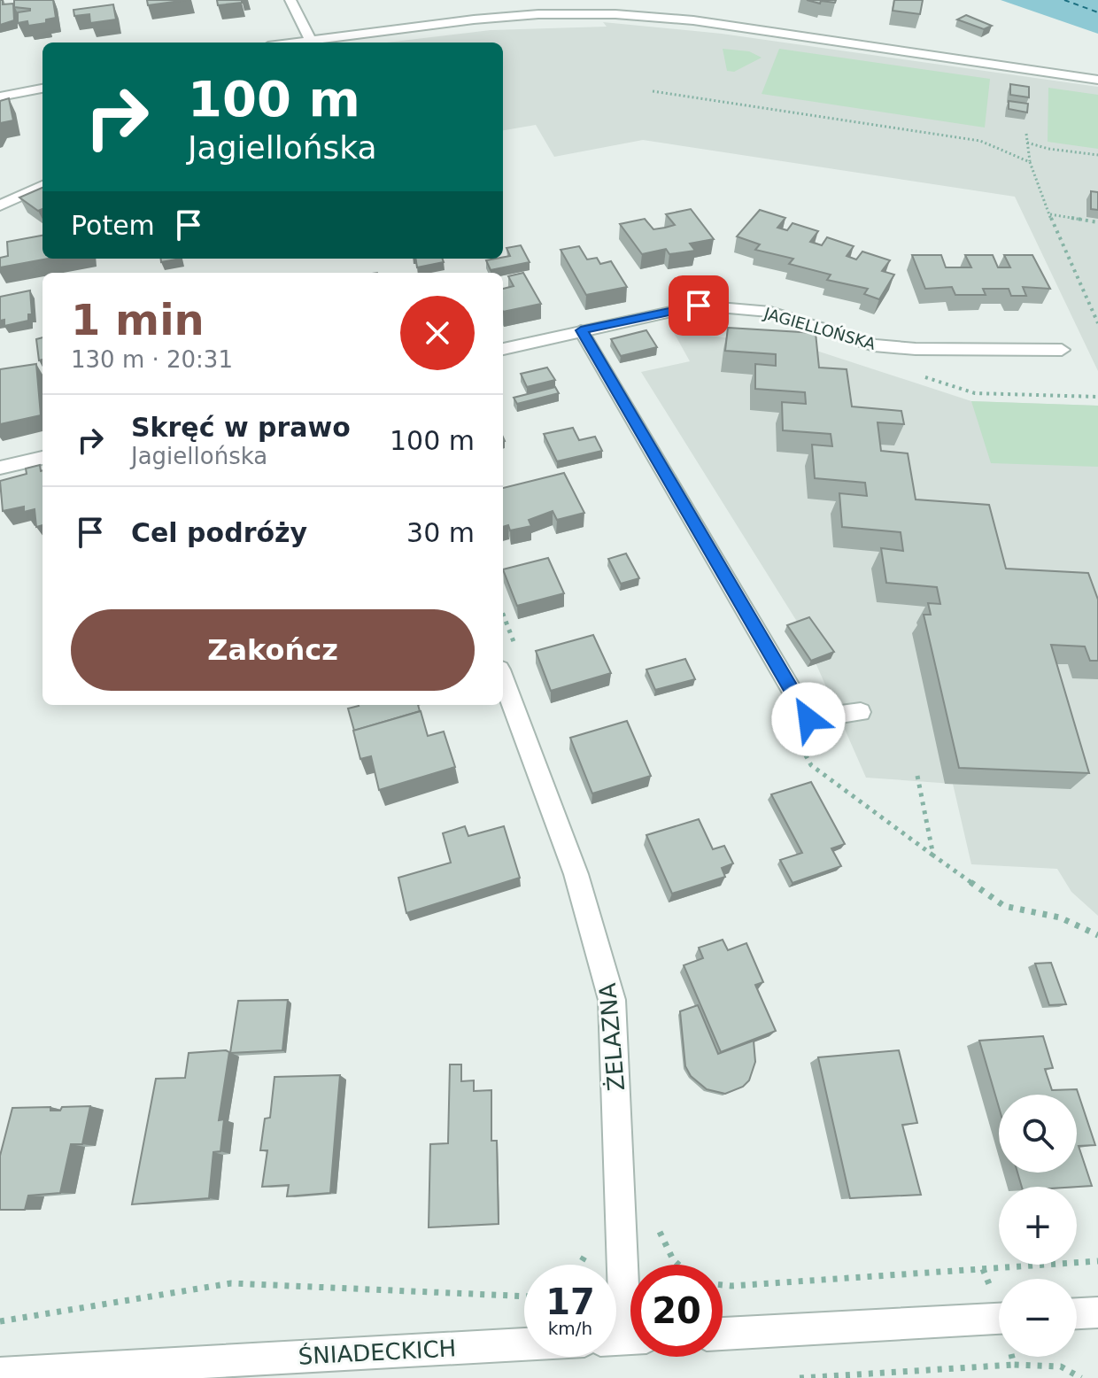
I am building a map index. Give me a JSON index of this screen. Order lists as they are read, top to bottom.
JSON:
{
  "streets": {
    "street": ["JAGIELLOŃSKA", "ŻELAZNA", "ŚNIADECKICH"]
  },
  "page": {
    "turn": ["100 m", "Jagiellońska"],
    "then": "Potem",
    "heading": ["1 min", "130 m · 20:31"],
    "list": [
      {
        "name": "Skręć w prawo",
        "note": "Jagiellońska",
        "value": "100 m"
      },
      {
        "name": "Cel podróży",
        "value": "30 m"
      }
    ],
    "buttons": "Zakończ",
    "map_buttons": ["+", "−"],
    "speed": "17 km/h",
    "limit": "20"
  }
}
